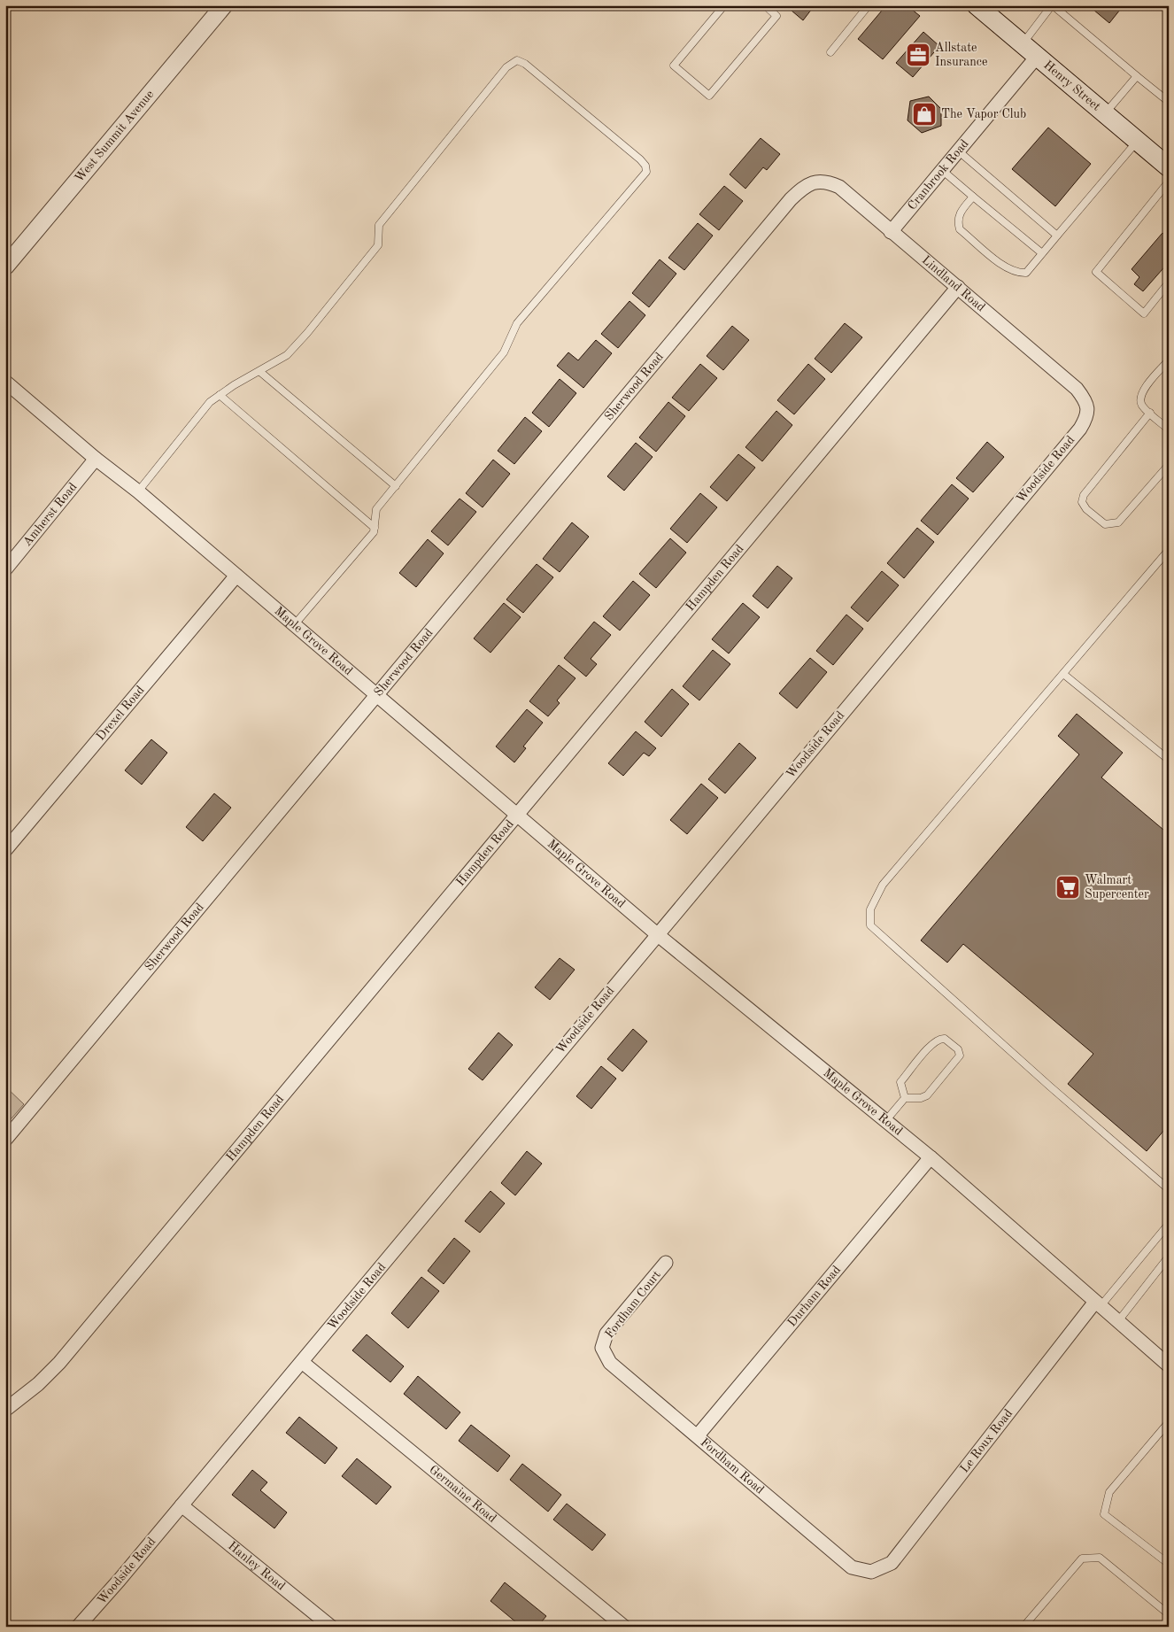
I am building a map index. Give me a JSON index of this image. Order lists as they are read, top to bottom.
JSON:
{
  "streets": {
    "main road": ["Henry Street"],
    "street": [
      "West Summit Avenue",
      "Cranbrook Road",
      "Lindland Road",
      "Sherwood Road",
      "Woodside Road",
      "Amherst Road",
      "Hampden Road",
      "Maple Grove Road",
      "Drexel Road",
      "Durham Road",
      "Fordham Court",
      "Le Roux Road",
      "Fordham Road",
      "Germaine Road",
      "Hanley Road"
    ]
  },
  "crossings": [
    ["Henry Street", "Cranbrook Road"],
    ["Cranbrook Road", "Lindland Road"],
    ["Lindland Road", "Sherwood Road"],
    ["Lindland Road", "Woodside Road"],
    ["Lindland Road", "Hampden Road"],
    ["Sherwood Road", "Maple Grove Road"],
    ["Woodside Road", "Maple Grove Road"],
    ["Woodside Road", "Germaine Road"],
    ["Woodside Road", "Hanley Road"],
    ["Amherst Road", "Maple Grove Road"],
    ["Hampden Road", "Maple Grove Road"],
    ["Maple Grove Road", "Drexel Road"],
    ["Maple Grove Road", "Durham Road"],
    ["Maple Grove Road", "Le Roux Road"],
    ["Durham Road", "Fordham Road"],
    ["Fordham Court", "Fordham Road"],
    ["Le Roux Road", "Fordham Road"]
  ],
  "places": {
    "office": ["Allstate Insurance"],
    "shop": ["The Vapor Club"],
    "supermarket": ["Walmart Supercenter"]
  }
}
